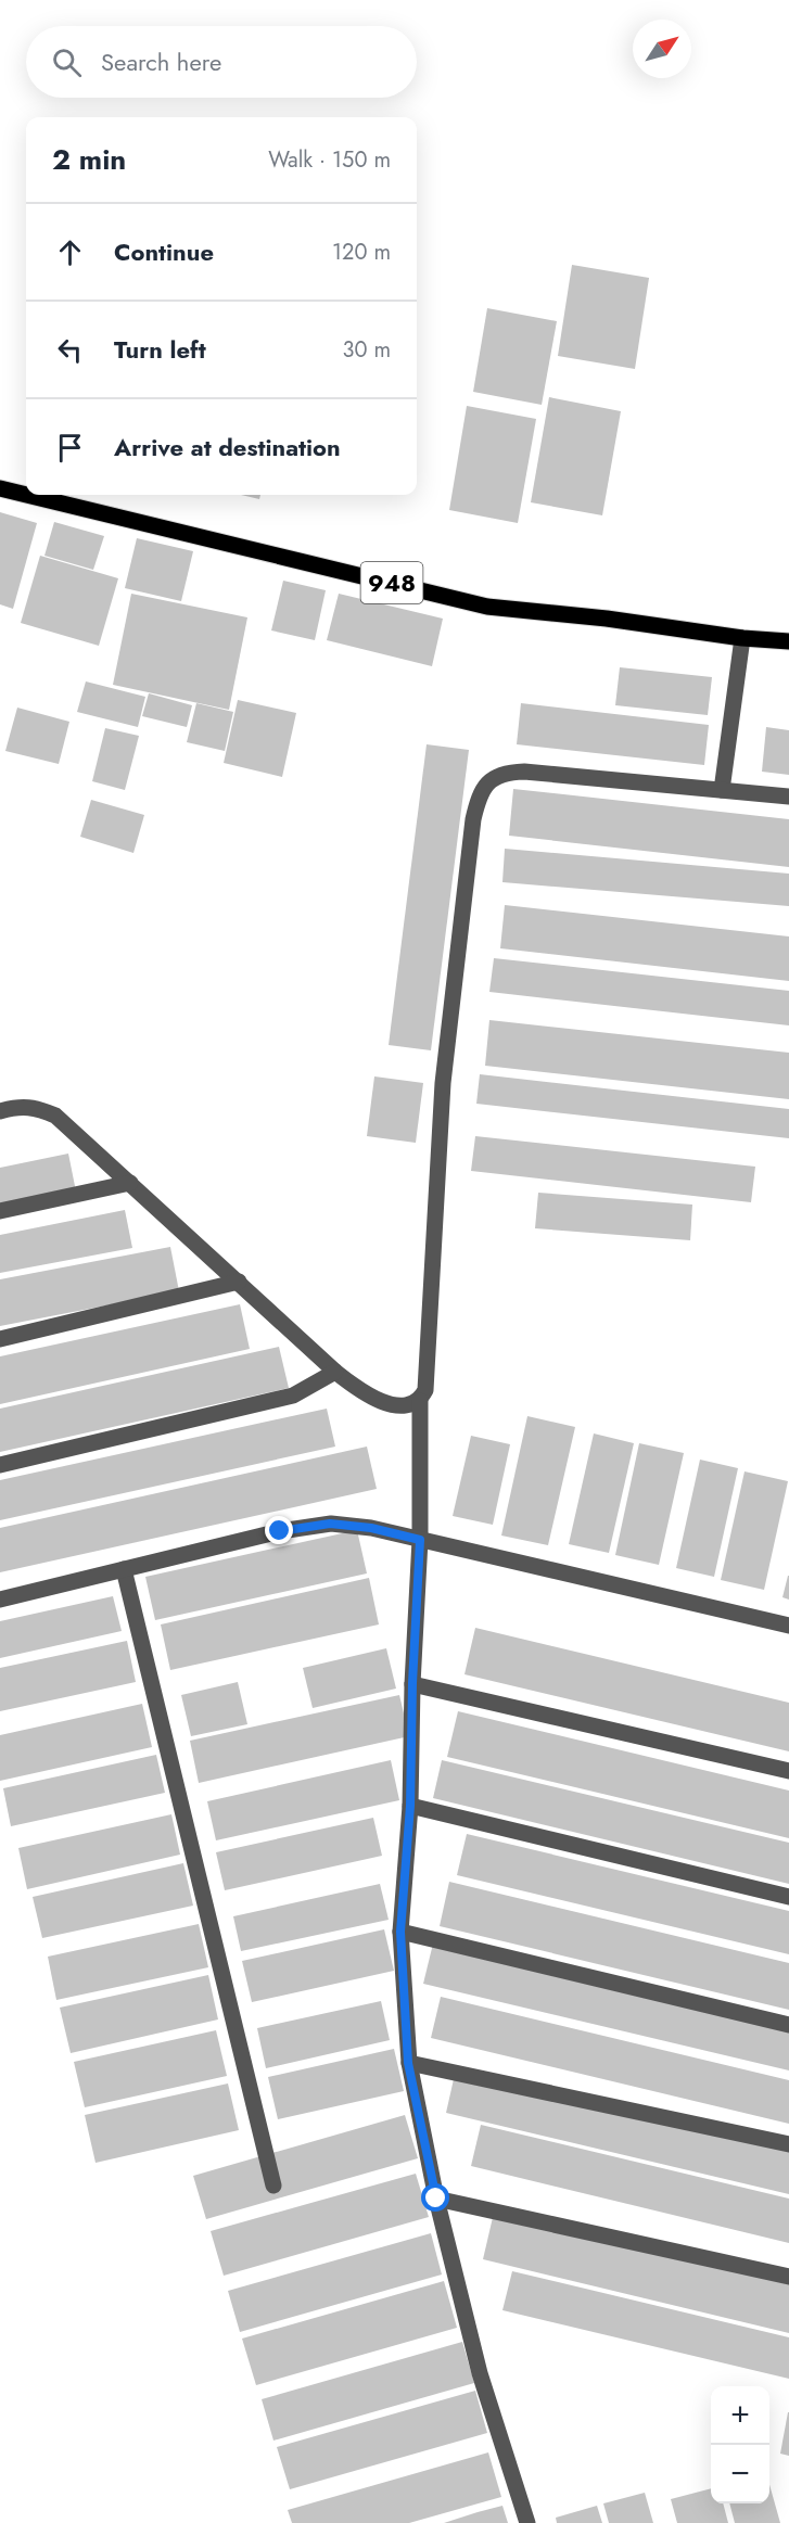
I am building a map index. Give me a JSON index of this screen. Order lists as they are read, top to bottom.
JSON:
{
  "streets": {
    "main road": ["948"]
  },
  "north": "top right",
  "page": {
    "search": "Search here",
    "heading": ["2 min", "Walk · 150 m"],
    "list": [
      ["Continue", "120 m"],
      ["Turn left", "30 m"],
      "Arrive at destination"
    ],
    "map_buttons": ["+", "−"]
  }
}
